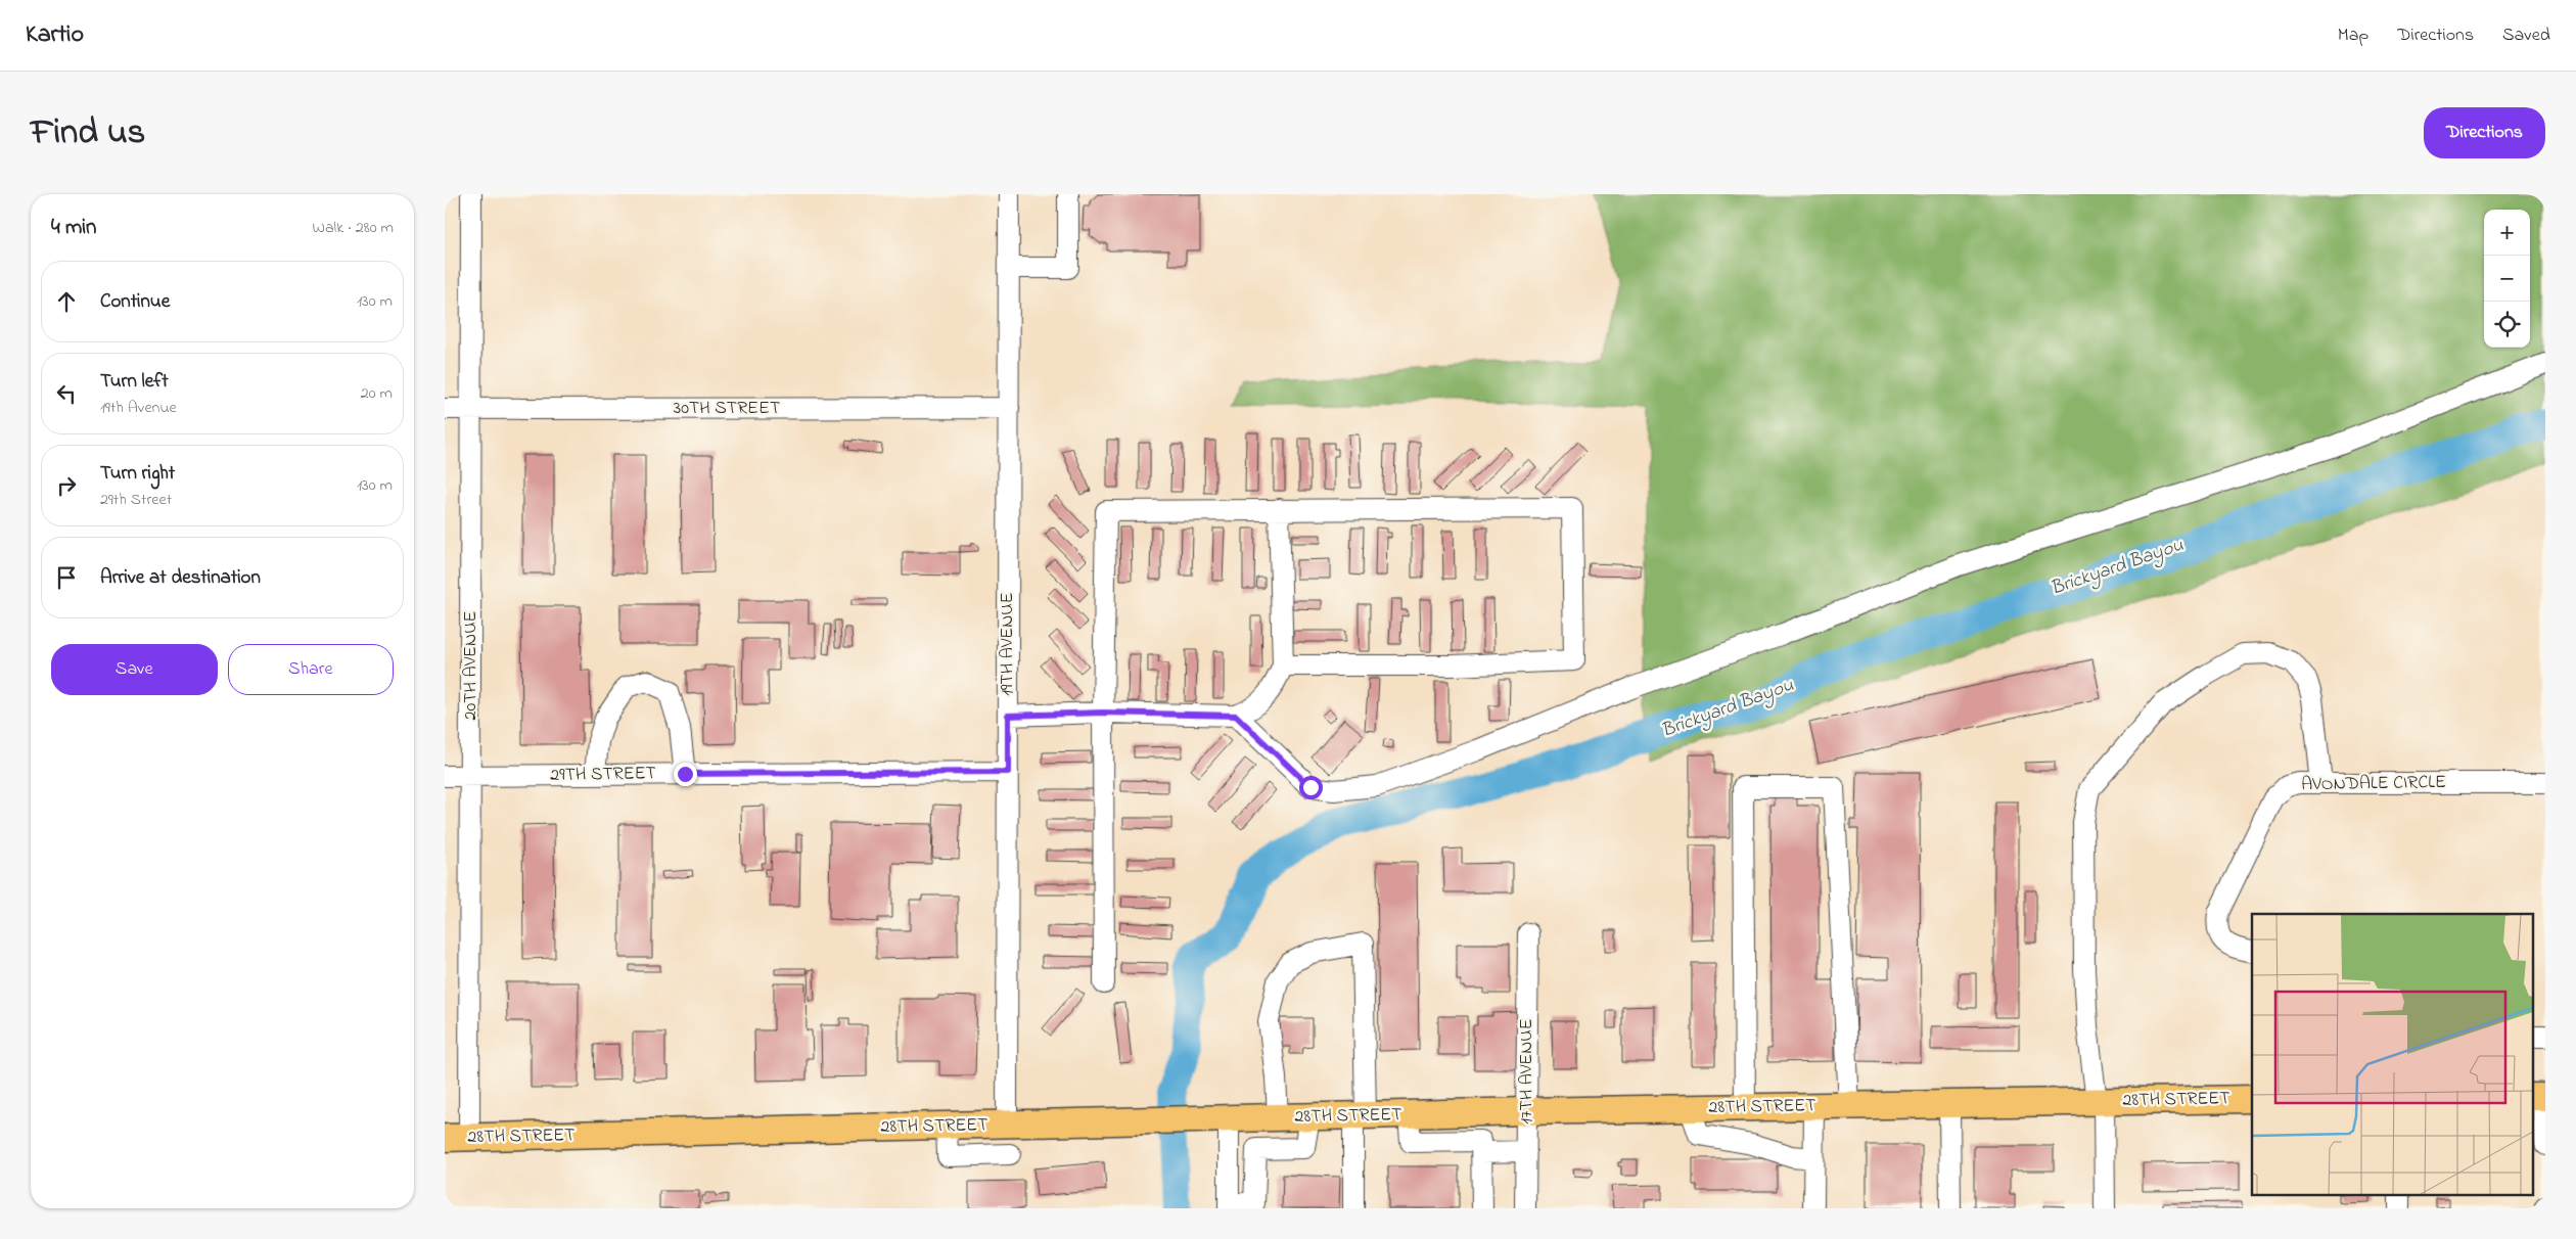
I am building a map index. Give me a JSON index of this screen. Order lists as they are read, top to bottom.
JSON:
{
  "streets": {
    "main road": ["28TH STREET"],
    "street": [
      "30TH STREET",
      "19TH AVENUE",
      "20TH AVENUE",
      "29TH STREET",
      "AVONDALE CIRCLE",
      "17TH AVENUE"
    ]
  },
  "crossings": [
    ["30TH STREET", "19TH AVENUE"],
    ["30TH STREET", "20TH AVENUE"],
    ["19TH AVENUE", "29TH STREET"],
    ["19TH AVENUE", "28TH STREET"],
    ["20TH AVENUE", "29TH STREET"],
    ["20TH AVENUE", "28TH STREET"],
    ["17TH AVENUE", "28TH STREET"]
  ],
  "water": ["Brickyard Bayou"],
  "page": {
    "header": "Kartio",
    "nav": ["Map", "Directions", "Saved"],
    "title": "Find us",
    "buttons": [
      "Directions",
      ["Save", "Share"]
    ],
    "heading": ["4 min", "Walk · 280 m"],
    "map_buttons": ["+", "−"],
    "list": [
      ["Continue", "130 m"],
      ["Turn left", "19th Avenue", "20 m"],
      ["Turn right", "29th Street", "130 m"],
      "Arrive at destination"
    ]
  }
}
